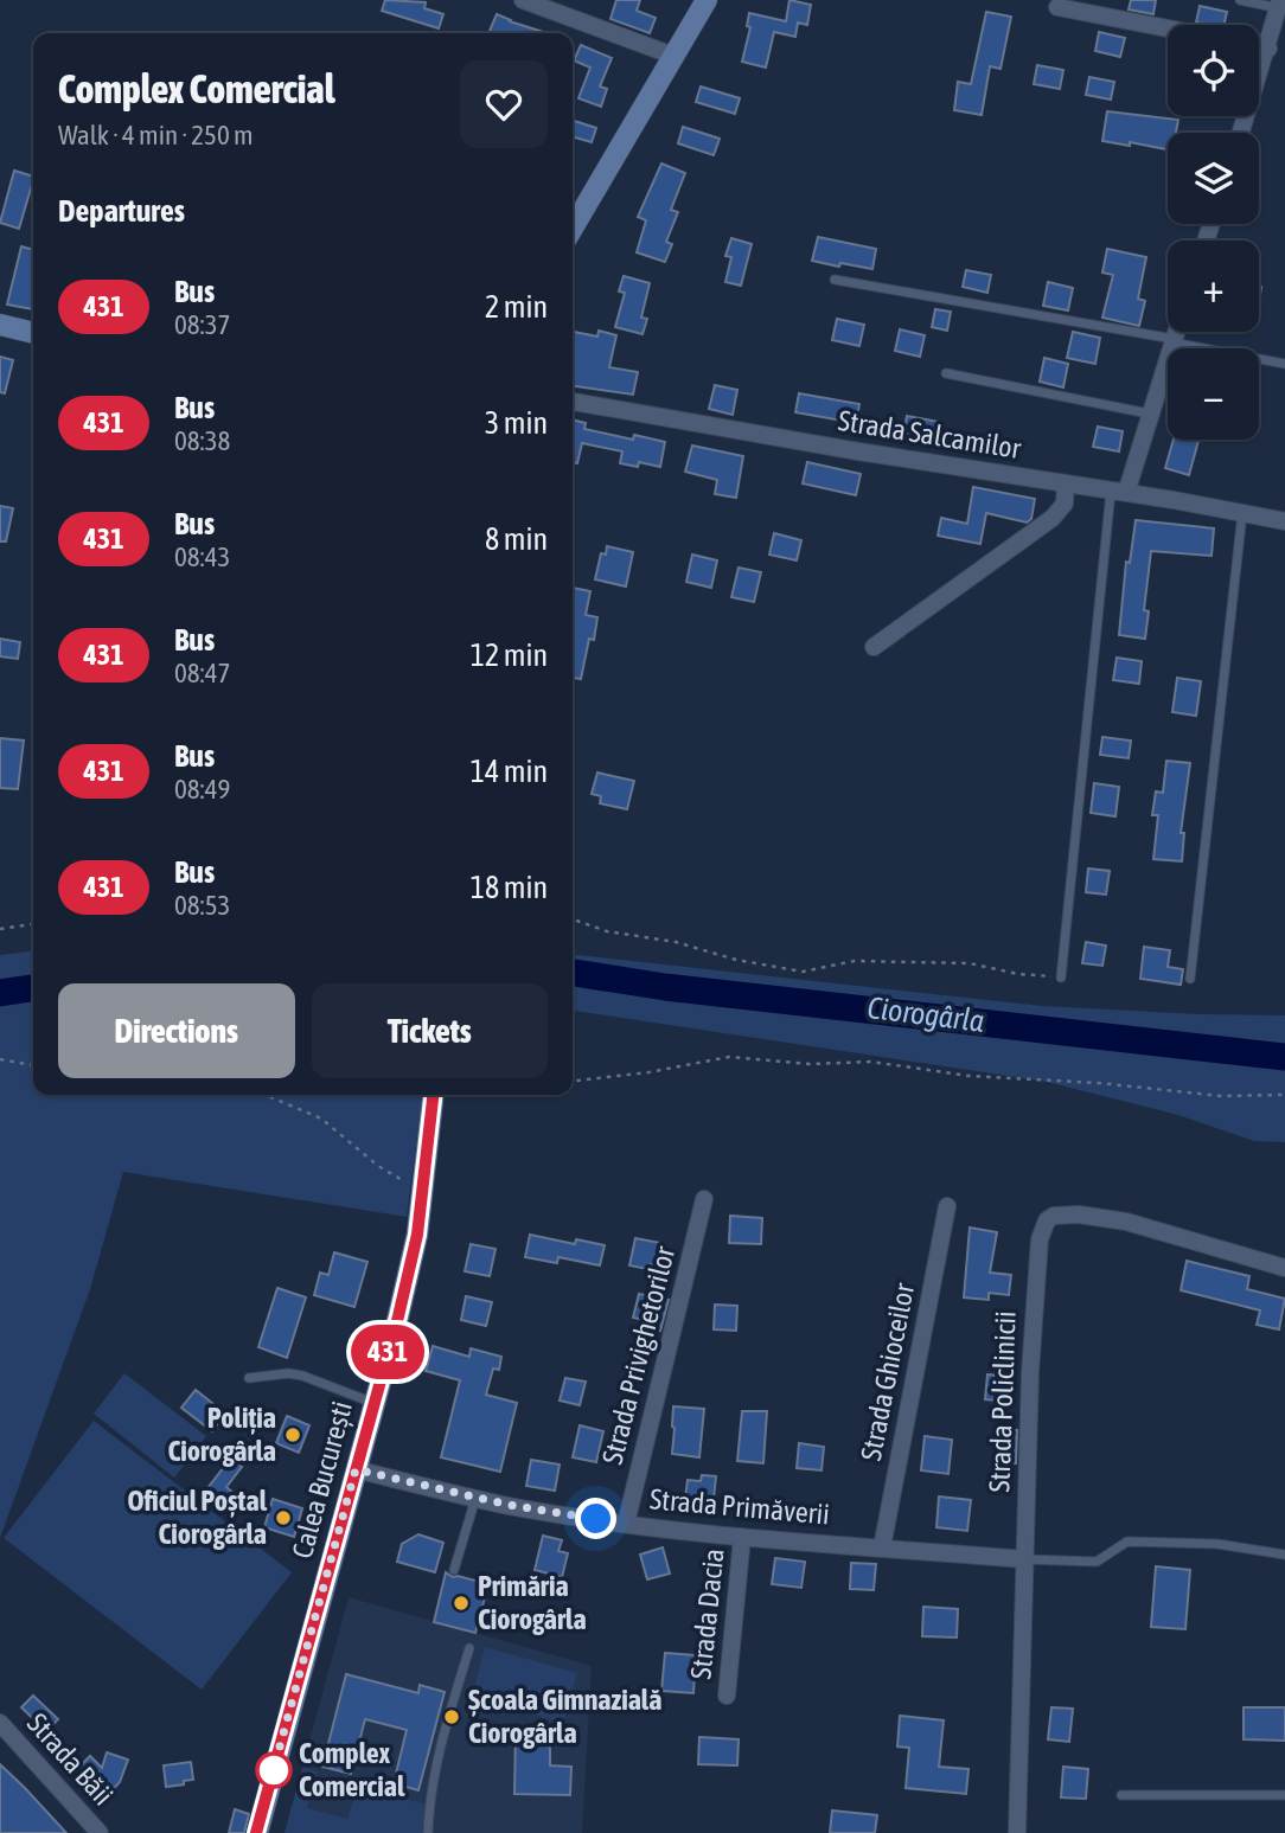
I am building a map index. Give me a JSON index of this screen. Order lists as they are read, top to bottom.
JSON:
{
  "streets": {
    "main road": ["Calea București"],
    "street": [
      "Strada Salcamilor",
      "Strada Privighetorilor",
      "Strada Ghioceilor",
      "Strada Policlinicii",
      "Strada Primăverii",
      "Strada Dacia",
      "Strada Băii"
    ]
  },
  "crossings": [
    ["Strada Privighetorilor", "Strada Primăverii"],
    ["Strada Ghioceilor", "Strada Primăverii"],
    ["Strada Policlinicii", "Strada Primăverii"],
    ["Calea București", "Strada Primăverii"],
    ["Strada Primăverii", "Strada Dacia"]
  ],
  "water": ["Ciorogârla"],
  "places": [
    "Poliția Ciorogârla",
    "Oficiul Poștal Ciorogârla",
    "Primăria Ciorogârla",
    "Școala Gimnazială Ciorogârla",
    "Complex Comercial"
  ],
  "lines": ["bus line 431"],
  "page": {
    "on_map": "431",
    "map_buttons": ["+", "−"],
    "heading": [
      ["Complex Comercial", "Walk · 4 min · 250 m"],
      "Departures"
    ],
    "list": [
      {
        "mark": "431",
        "name": "Bus",
        "note": "08:37",
        "value": "2 min"
      },
      {
        "mark": "431",
        "name": "Bus",
        "note": "08:38",
        "value": "3 min"
      },
      {
        "mark": "431",
        "name": "Bus",
        "note": "08:43",
        "value": "8 min"
      },
      {
        "mark": "431",
        "name": "Bus",
        "note": "08:47",
        "value": "12 min"
      },
      {
        "mark": "431",
        "name": "Bus",
        "note": "08:49",
        "value": "14 min"
      },
      {
        "mark": "431",
        "name": "Bus",
        "note": "08:53",
        "value": "18 min"
      }
    ],
    "buttons": ["Directions", "Tickets"]
  }
}
